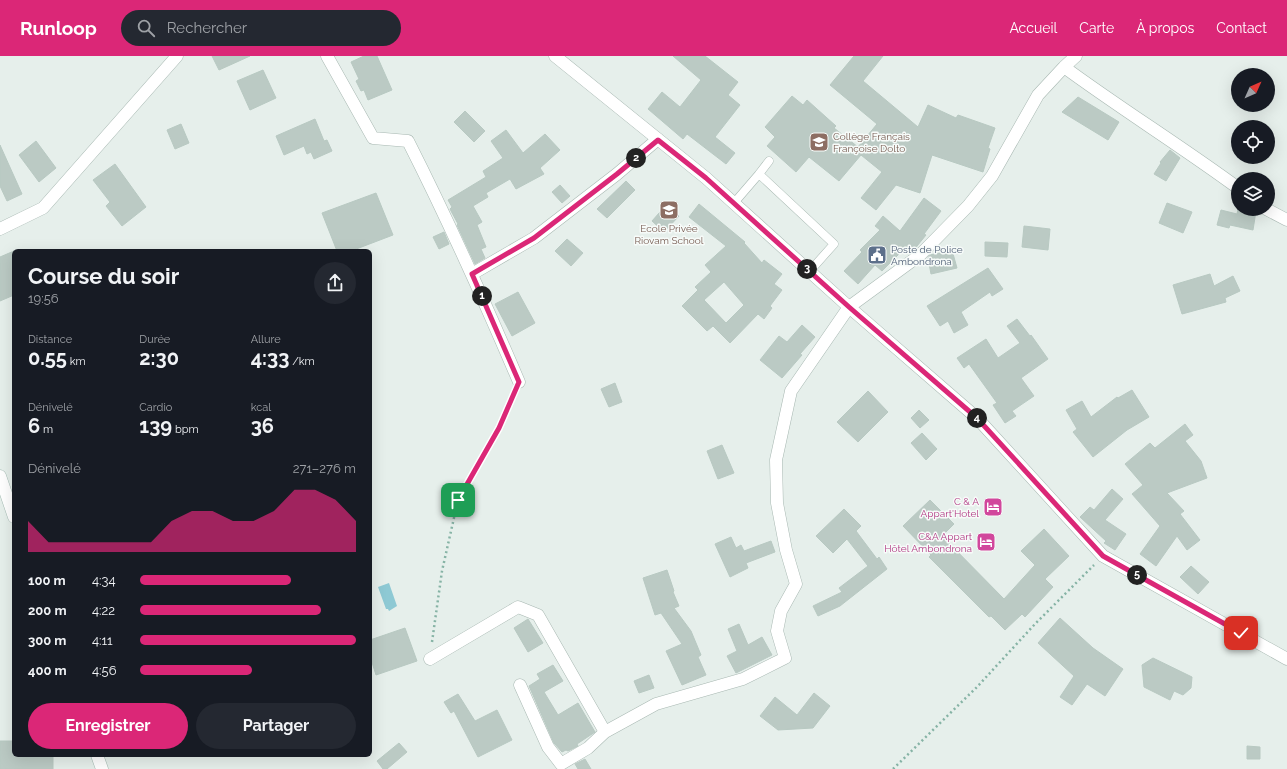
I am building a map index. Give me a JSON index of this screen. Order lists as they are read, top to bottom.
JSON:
{
  "places": {
    "school or university": ["Collège Français Françoise Dolto", "Ecole Privée Riovam School"],
    "public building": ["Poste de Police Ambondrona"],
    "hotel": ["C & A Appart'Hotel", "C&A Appart Hôtel Ambondrona"]
  },
  "north": "top right",
  "page": {
    "header": "Runloop",
    "search": "Rechercher",
    "nav": [
      "Accueil",
      "Carte",
      "À propos",
      "Contact"
    ],
    "pins": [
      "2",
      "3",
      "1",
      "4",
      "5"
    ],
    "heading": ["Course du soir", "19:56"],
    "stats": [
      ["Distance", "0.55 km"],
      ["Durée", "2:30"],
      ["Allure", "4:33 /km"],
      ["Dénivelé", "6 m"],
      ["Cardio", "139 bpm"],
      ["kcal", "36"]
    ],
    "chart": ["Dénivelé", "271–276 m"],
    "list": [
      {
        "name": "100 m",
        "note": "4:34"
      },
      {
        "name": "200 m",
        "note": "4:22"
      },
      {
        "name": "300 m",
        "note": "4:11"
      },
      {
        "name": "400 m",
        "note": "4:56"
      }
    ],
    "buttons": ["Enregistrer", "Partager"]
  }
}
